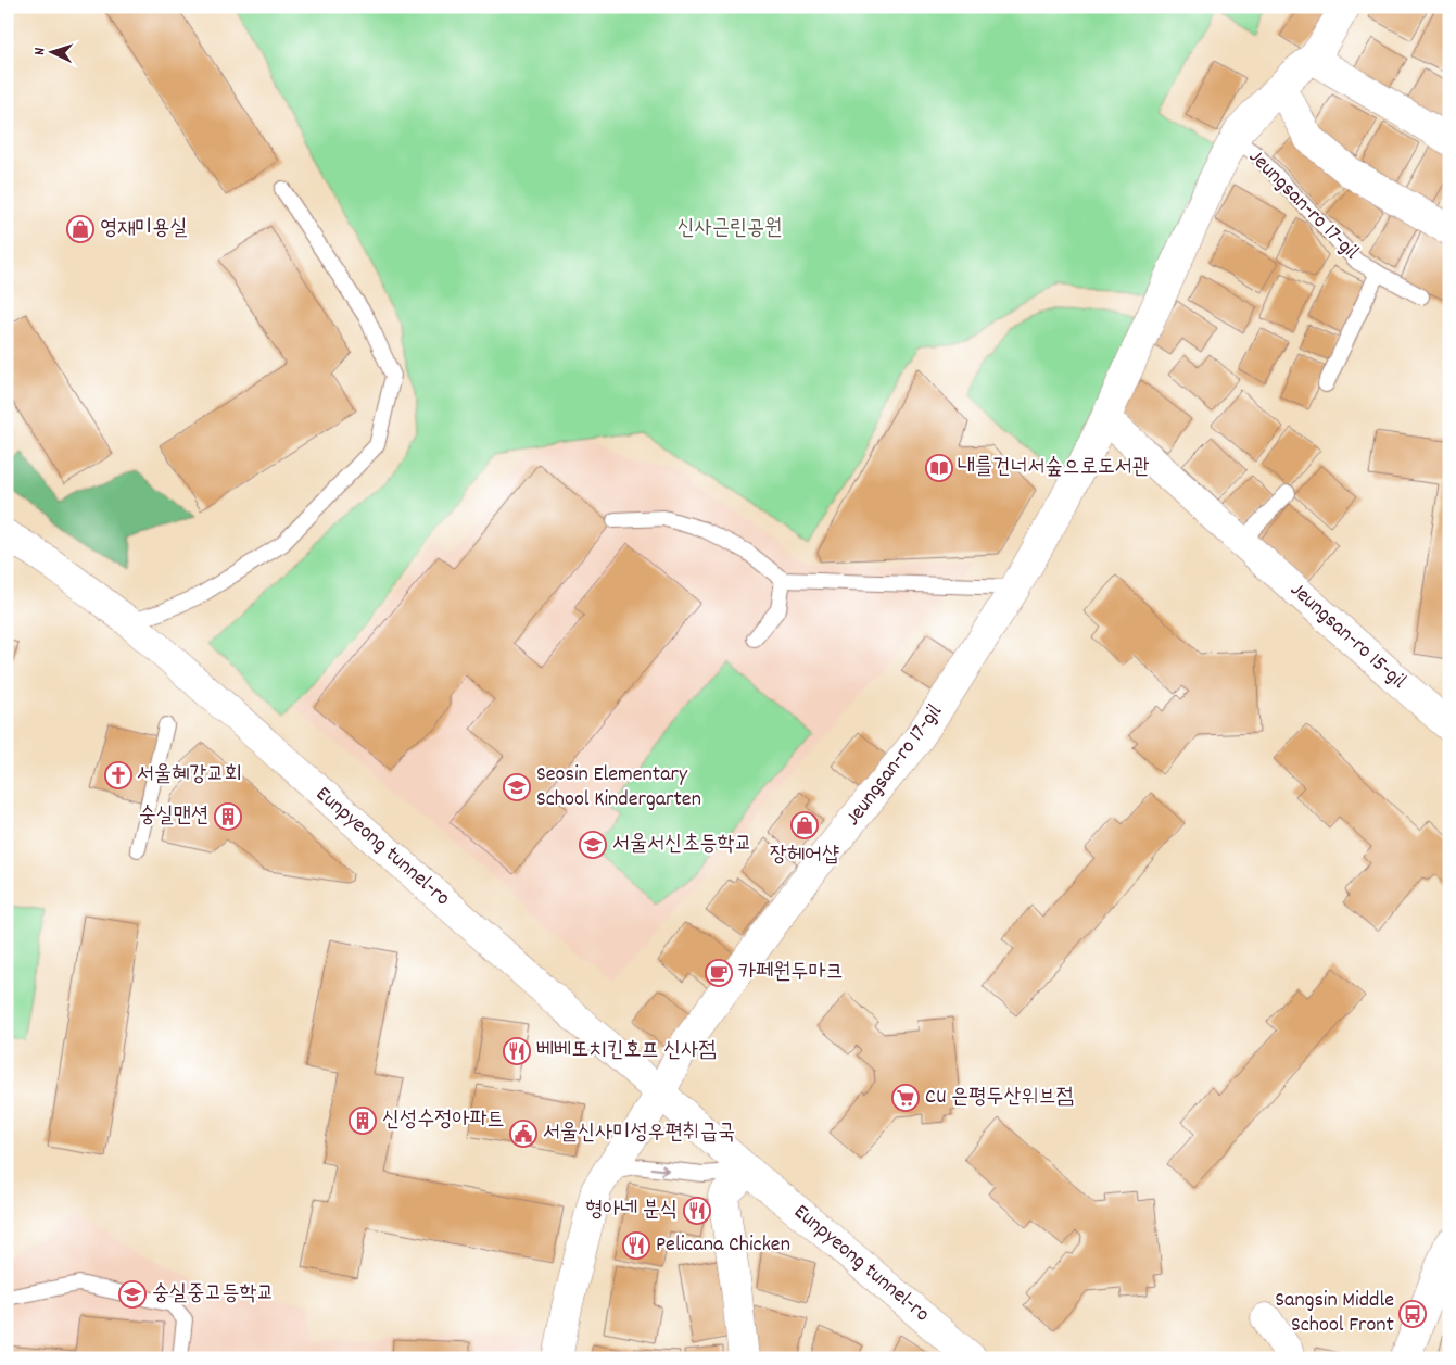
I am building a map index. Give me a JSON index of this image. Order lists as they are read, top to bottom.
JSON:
{
  "streets": {
    "street": ["Jeungsan-ro 17-gil", "Jeungsan-ro 15-gil", "Eunpyeong tunnel-ro"]
  },
  "crossings": [
    ["Jeungsan-ro 17-gil", "Eunpyeong tunnel-ro"]
  ],
  "parks": ["신사근린공원"],
  "places": {
    "shop": ["영재미용실", "장헤어샵"],
    "library": ["내를건너서숲으로도서관"],
    "church": ["서울혜강교회"],
    "school or university": ["Seosin Elementary School Kindergarten", "서울서신초등학교", "숭실중고등학교"],
    "building": ["숭실맨션", "신성수정아파트"],
    "cafe": ["카페원두마크"],
    "restaurant": ["베베또치킨호프 신사점", "형아네 분식", "Pelicana Chicken"],
    "supermarket": ["CU 은평두산위브점"],
    "public building": ["서울신사미성우편취급국"],
    "bus stop": ["Sangsin Middle School Front"]
  },
  "north": "left"
}
